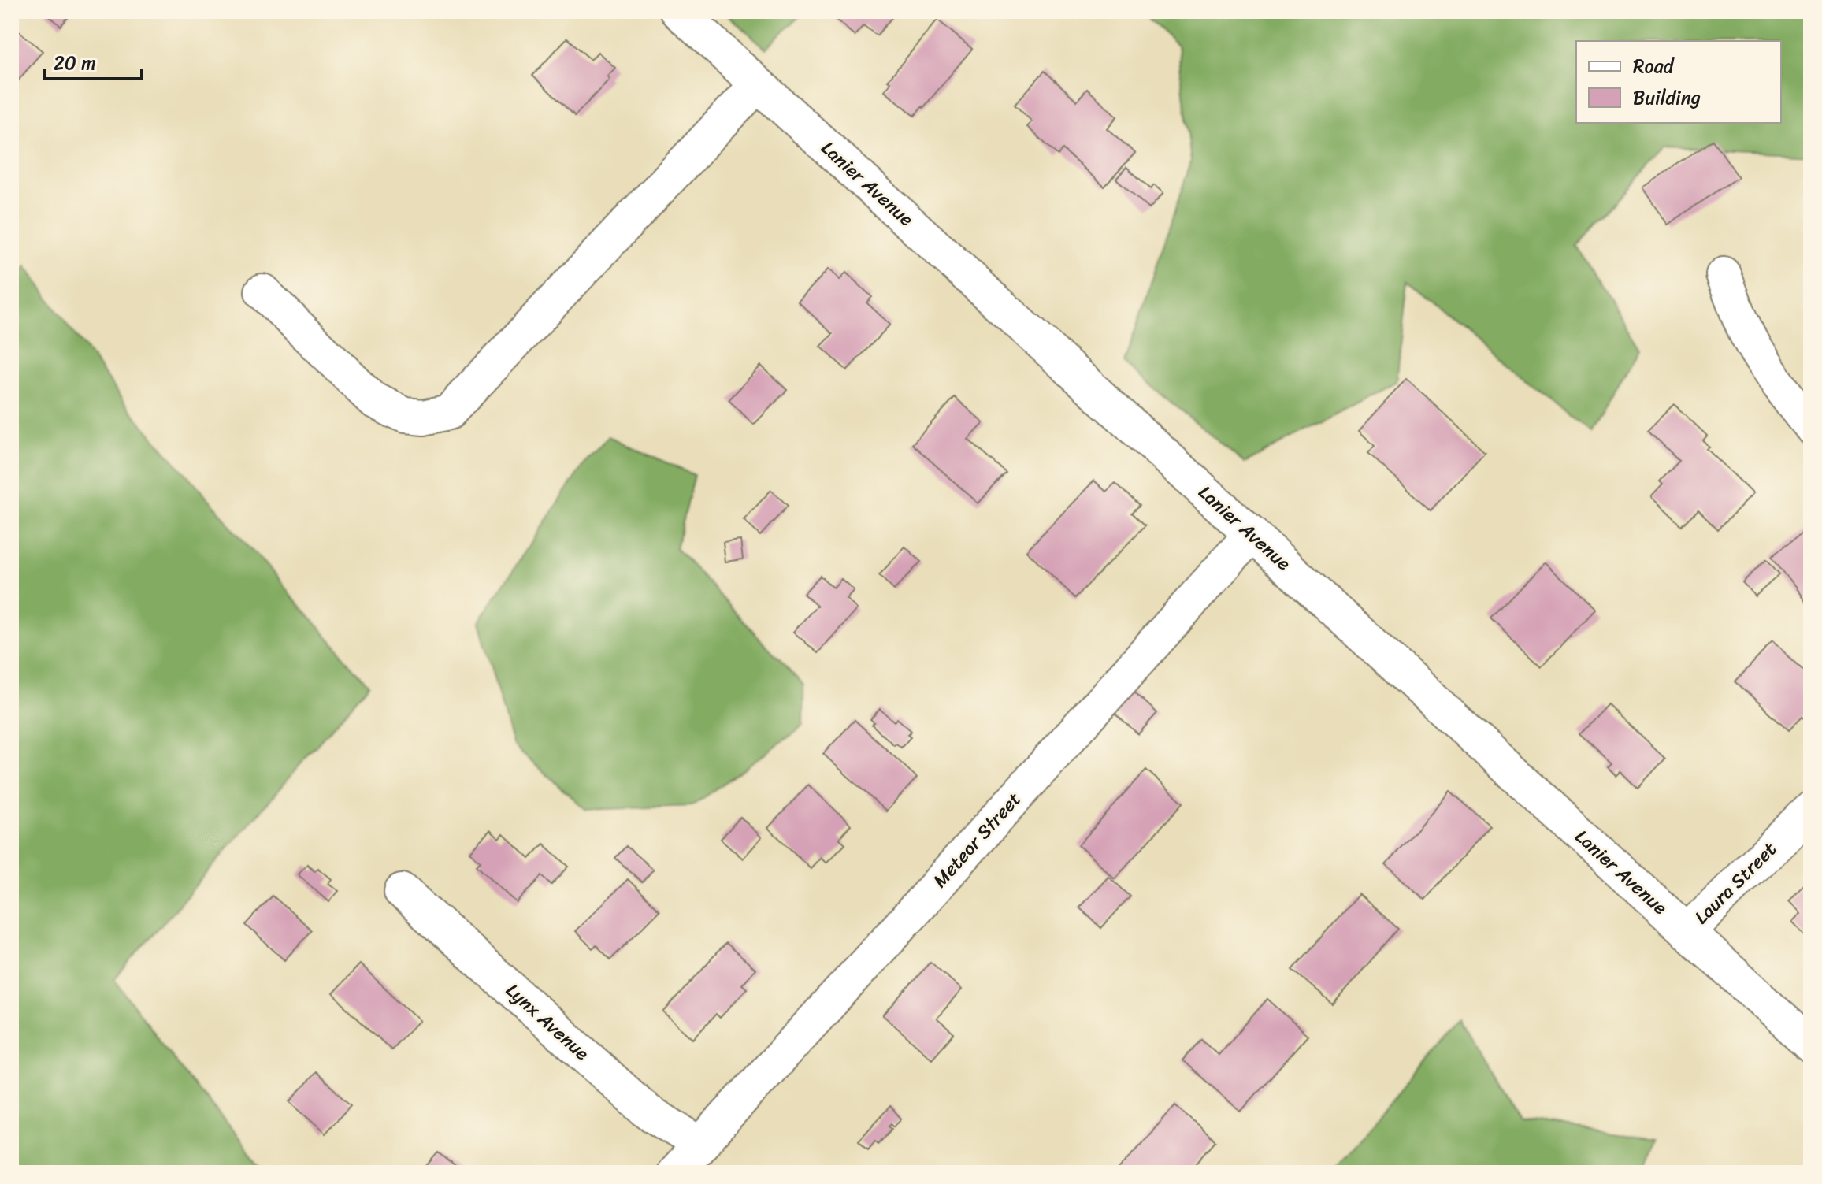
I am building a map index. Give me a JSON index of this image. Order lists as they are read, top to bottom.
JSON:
{
  "streets": {
    "street": [
      "Lanier Avenue",
      "Meteor Street",
      "Laura Street",
      "Lynx Avenue"
    ]
  },
  "crossings": [
    ["Lanier Avenue", "Meteor Street"],
    ["Lanier Avenue", "Laura Street"],
    ["Meteor Street", "Lynx Avenue"]
  ],
  "legend": ["Road", "Building"],
  "scale_bar": "20 m"
}
